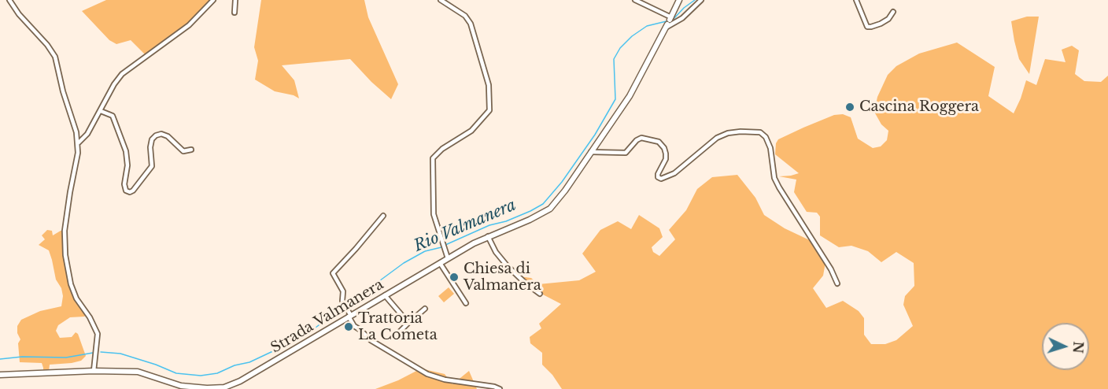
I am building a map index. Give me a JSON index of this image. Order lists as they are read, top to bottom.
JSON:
{
  "streets": {
    "street": ["Strada Valmanera"]
  },
  "water": ["Rio Valmanera"],
  "places": ["Cascina Roggera", "Chiesa di Valmanera", "Trattoria La Cometa"],
  "north": "right"
}
